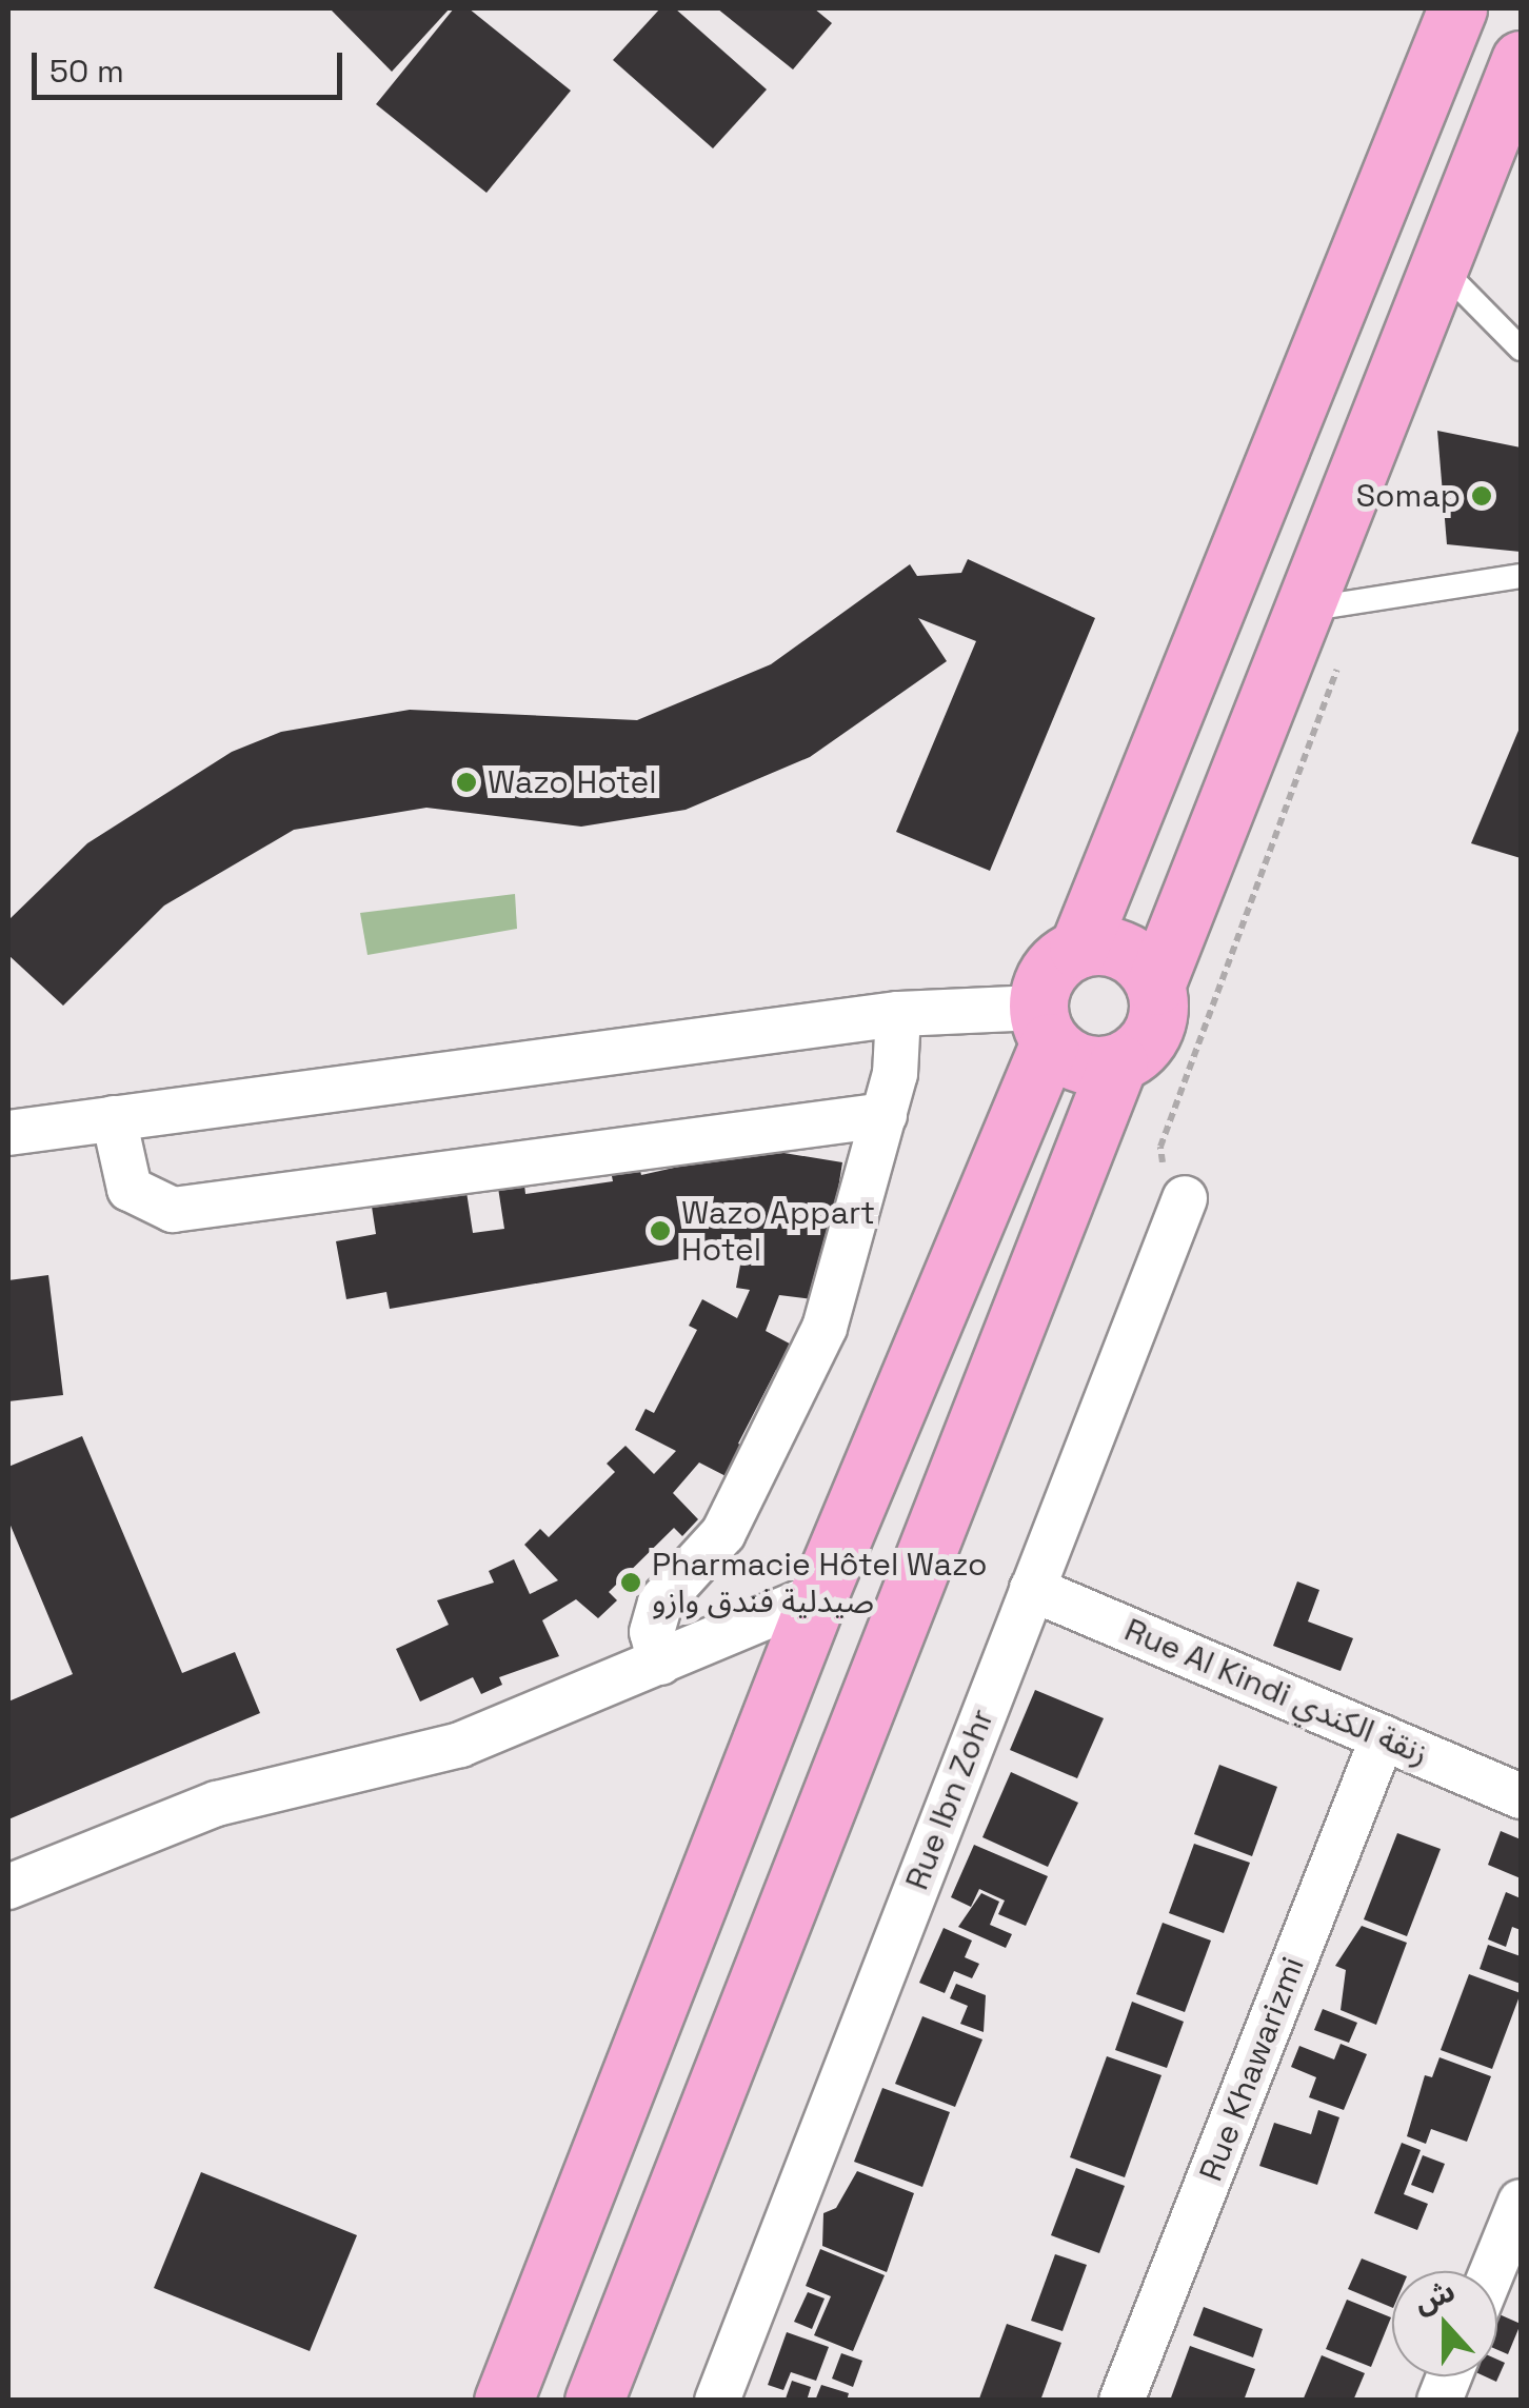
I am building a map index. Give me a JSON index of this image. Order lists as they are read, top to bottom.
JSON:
{
  "streets": {
    "street": ["Rue Al Kindi زنقة الكندي", "Rue Ibn Zohr", "Rue Khawarizmi"]
  },
  "crossings": [
    ["Rue Al Kindi زنقة الكندي", "Rue Ibn Zohr"],
    ["Rue Al Kindi زنقة الكندي", "Rue Khawarizmi"]
  ],
  "places": [
    "Somap",
    "Wazo Hotel",
    "Wazo Appart Hotel",
    "Pharmacie Hôtel Wazo صيدلية فندق وازو"
  ],
  "scale_bar": "50 m",
  "north": "top"
}
